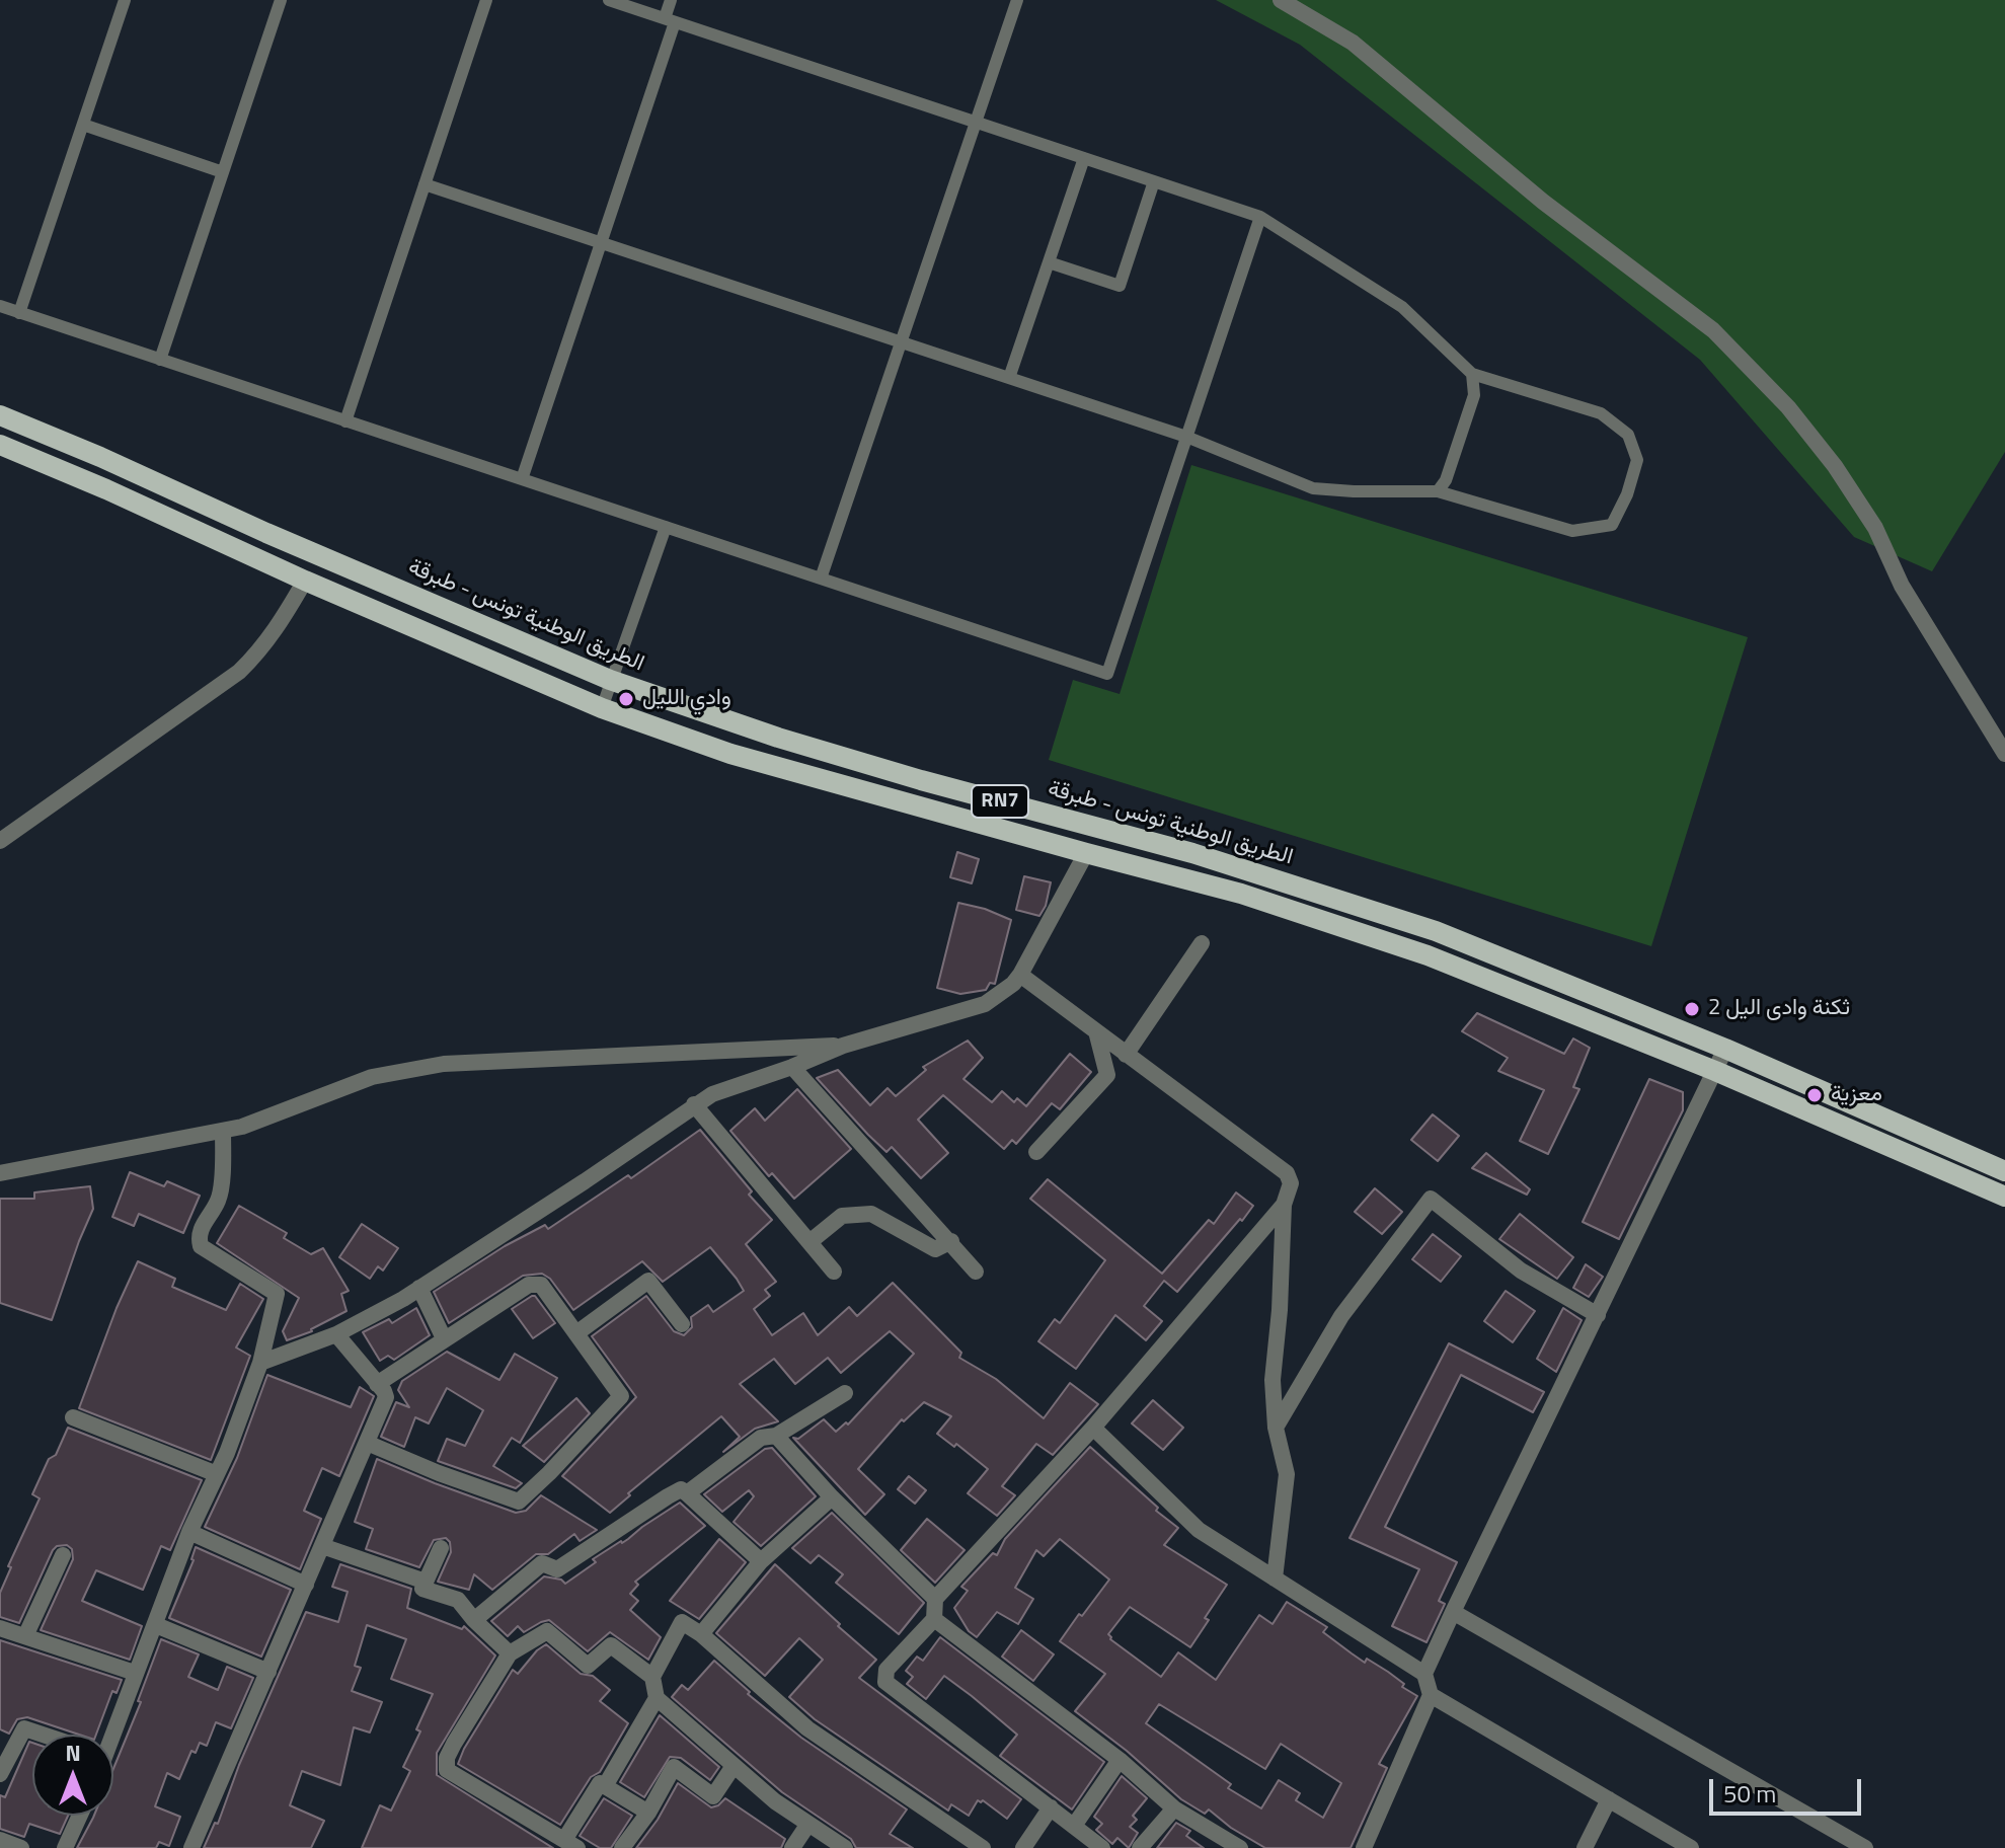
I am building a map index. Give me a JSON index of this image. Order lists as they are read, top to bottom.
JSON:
{
  "streets": {
    "main road": ["الطريق الوطنية تونس - طبرقة", "RN7"]
  },
  "places": ["وادي الليل", "ثكنة وادى اليل 2", "معزية"],
  "scale_bar": "50 m",
  "north": "top"
}
